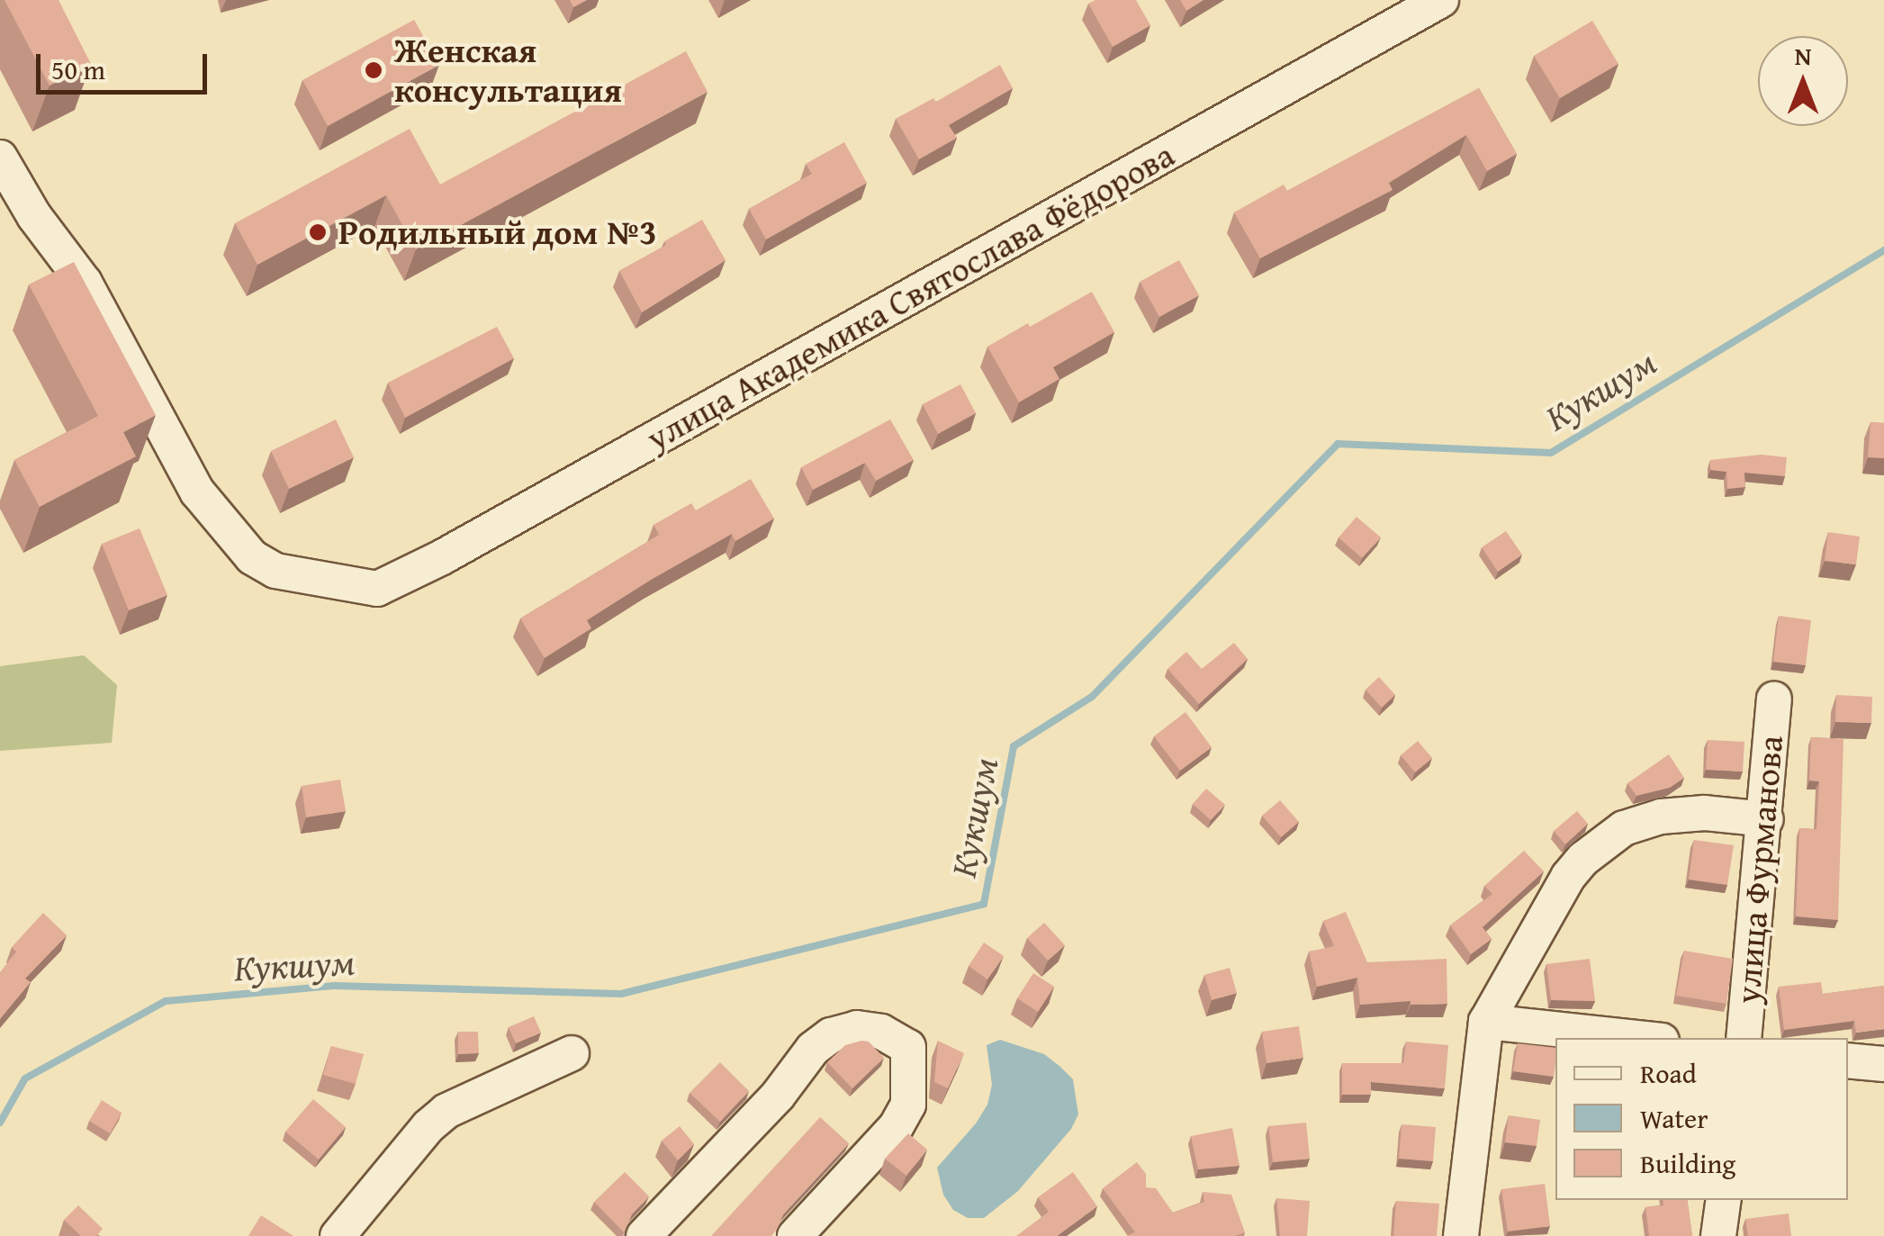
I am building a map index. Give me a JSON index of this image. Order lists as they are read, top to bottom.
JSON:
{
  "streets": {
    "street": ["улица Академика Святослава Фёдорова", "улица Фурманова"]
  },
  "water": ["Кукшум"],
  "places": ["Женская консультация", "Родильный дом №3"],
  "legend": ["Road", "Water", "Building"],
  "scale_bar": "50 m",
  "north": "top"
}
